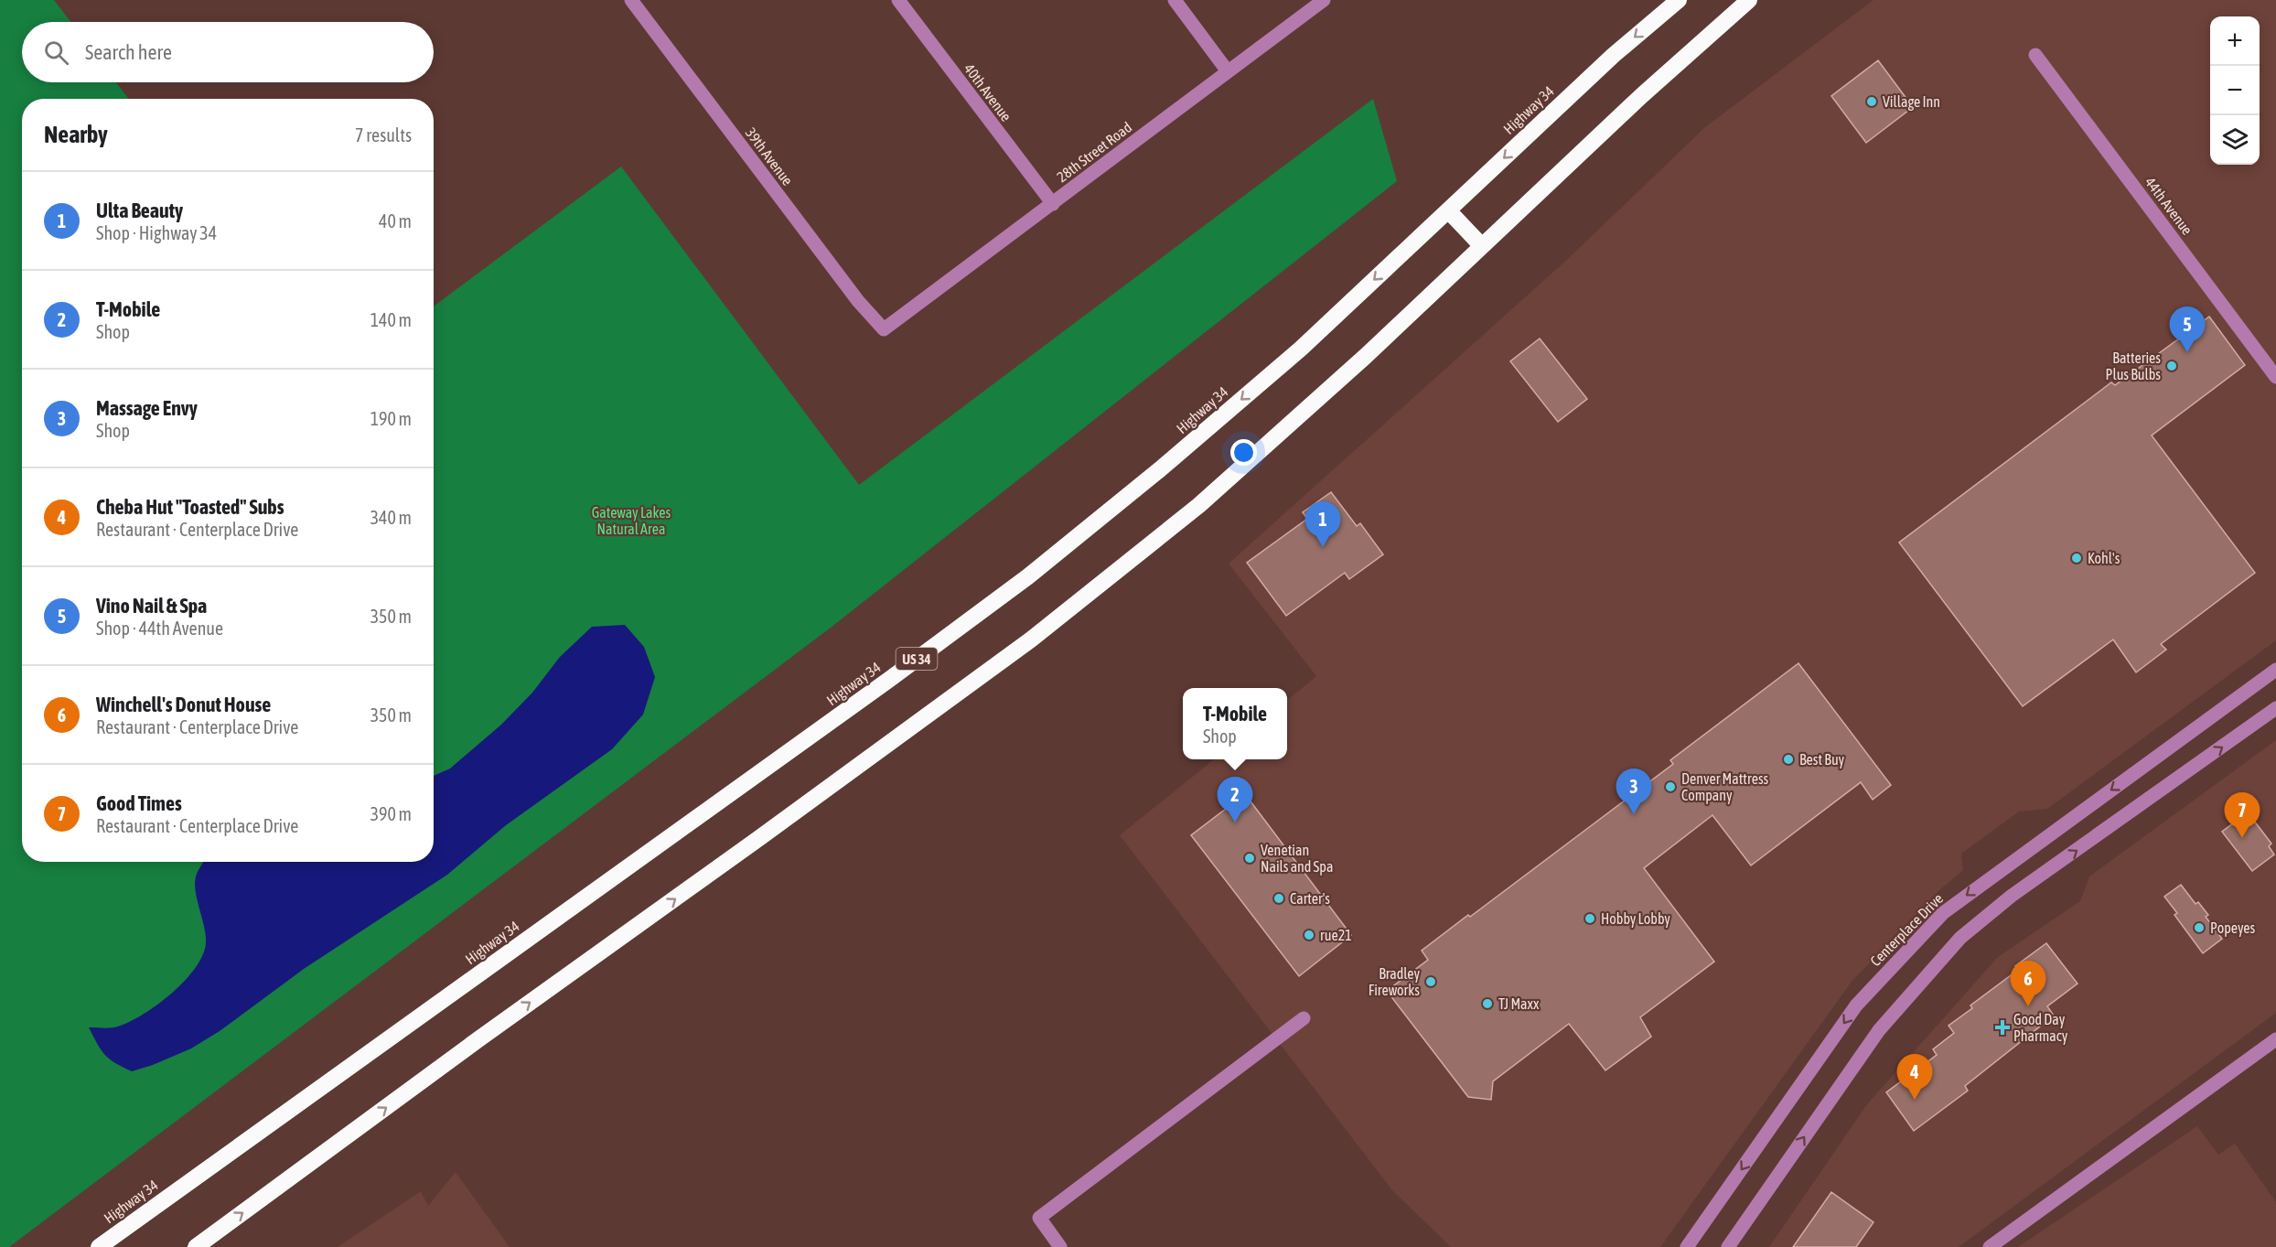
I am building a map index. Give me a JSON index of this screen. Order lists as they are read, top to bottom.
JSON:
{
  "streets": {
    "highway": ["Highway 34", "US 34"],
    "street": [
      "40th Avenue",
      "28th Street Road",
      "39th Avenue",
      "44th Avenue",
      "Centerplace Drive"
    ]
  },
  "crossings": [
    ["40th Avenue", "28th Street Road"],
    ["28th Street Road", "39th Avenue"]
  ],
  "parks": ["Gateway Lakes Natural Area"],
  "places": {
    "other": [
      "Village Inn",
      "Batteries Plus Bulbs",
      "Kohl's",
      "Best Buy",
      "Denver Mattress Company",
      "Venetian Nails and Spa",
      "Carter's",
      "Hobby Lobby",
      "Popeyes",
      "rue21",
      "Bradley Fireworks",
      "TJ Maxx"
    ],
    "health": ["Good Day Pharmacy"]
  },
  "page": {
    "map_buttons": ["+", "−"],
    "search": "Search here",
    "heading": ["Nearby", "7 results"],
    "list": [
      {
        "mark": "1",
        "name": "Ulta Beauty",
        "note": "Shop · Highway 34",
        "value": "40 m"
      },
      {
        "mark": "2",
        "name": "T-Mobile",
        "note": "Shop",
        "value": "140 m"
      },
      {
        "mark": "3",
        "name": "Massage Envy",
        "note": "Shop",
        "value": "190 m"
      },
      {
        "mark": "4",
        "name": "Cheba Hut \"Toasted\" Subs",
        "note": "Restaurant · Centerplace Drive",
        "value": "340 m"
      },
      {
        "mark": "5",
        "name": "Vino Nail & Spa",
        "note": "Shop · 44th Avenue",
        "value": "350 m"
      },
      {
        "mark": "6",
        "name": "Winchell's Donut House",
        "note": "Restaurant · Centerplace Drive",
        "value": "350 m"
      },
      {
        "mark": "7",
        "name": "Good Times",
        "note": "Restaurant · Centerplace Drive",
        "value": "390 m"
      }
    ],
    "pins": [
      "5",
      "1",
      "3",
      "2",
      "7",
      "6",
      "4"
    ],
    "popup": ["T-Mobile", "Shop"]
  }
}
